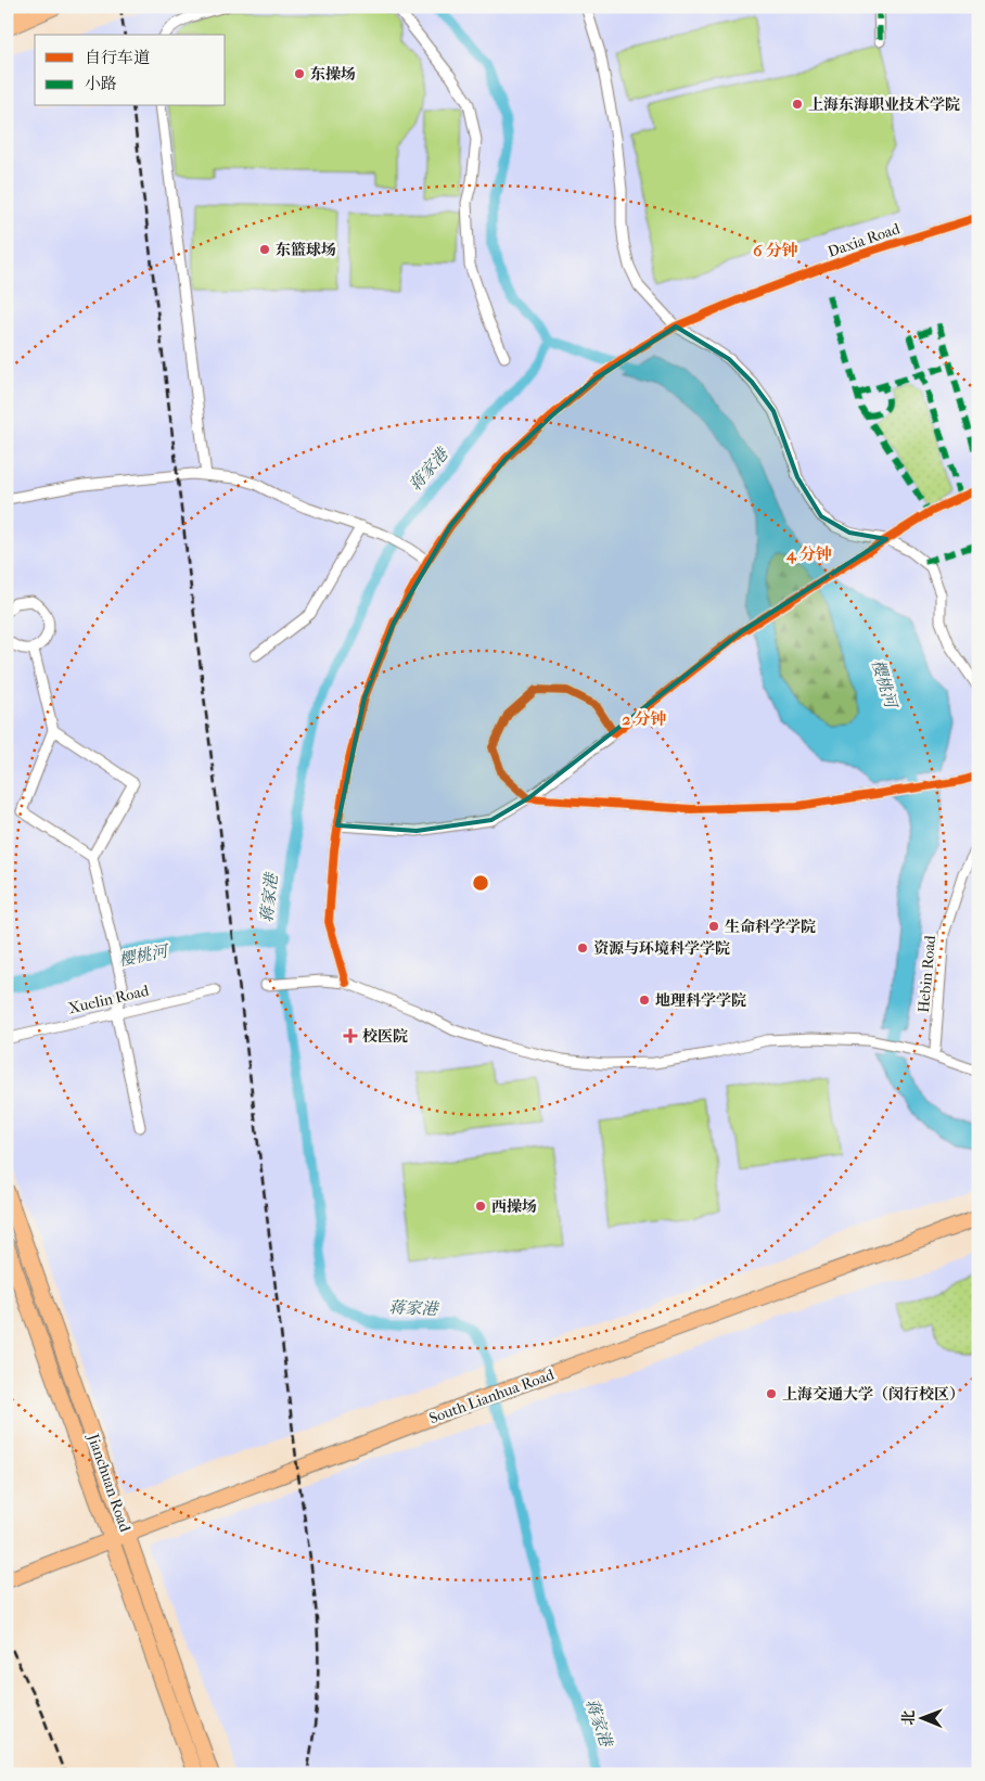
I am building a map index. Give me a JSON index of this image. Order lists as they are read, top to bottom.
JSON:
{
  "streets": {
    "main road": ["South Lianhua Road", "Jianchuan Road"],
    "street": ["Daxia Road", "Hebin Road", "Xuelin Road"]
  },
  "crossings": [
    ["South Lianhua Road", "Jianchuan Road"]
  ],
  "water": ["蒋家港", "樱桃河"],
  "places": {
    "other": [
      "东操场",
      "上海东海职业技术学院",
      "东篮球场",
      "生命科学学院",
      "资源与环境科学学院",
      "地理科学学院",
      "西操场",
      "上海交通大学（闵行校区）"
    ],
    "health": ["校医院"]
  },
  "legend": ["自行车道", "小路"],
  "north": "left",
  "rings": ["6 分钟", "4 分钟", "2 分钟"]
}
